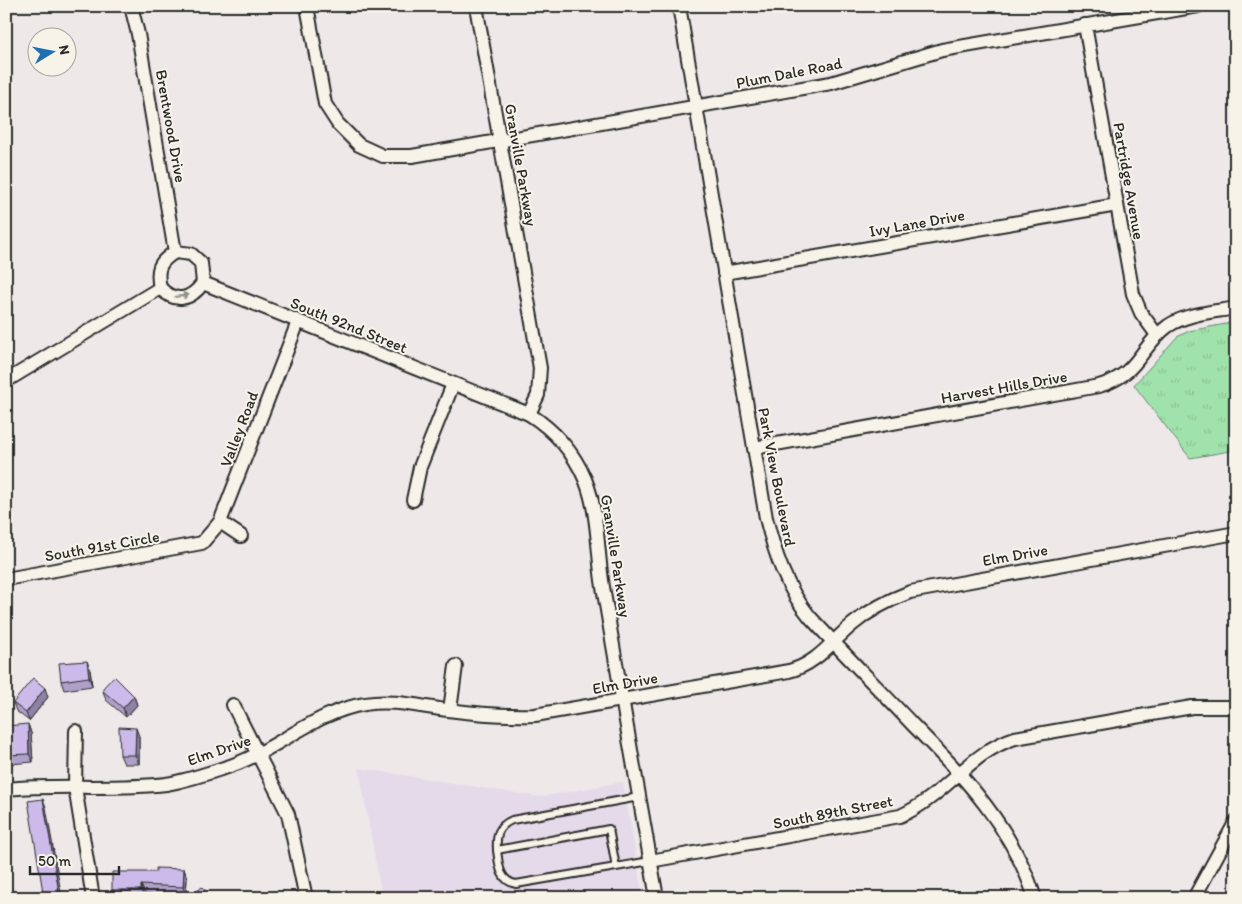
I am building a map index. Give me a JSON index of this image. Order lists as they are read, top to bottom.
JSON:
{
  "streets": {
    "street": [
      "Plum Dale Road",
      "Brentwood Drive",
      "Granville Parkway",
      "Partridge Avenue",
      "Ivy Lane Drive",
      "South 92nd Street",
      "Harvest Hills Drive",
      "Valley Road",
      "Park View Boulevard",
      "South 91st Circle",
      "Elm Drive",
      "South 89th Street"
    ]
  },
  "crossings": [
    ["Plum Dale Road", "Granville Parkway"],
    ["Plum Dale Road", "Partridge Avenue"],
    ["Plum Dale Road", "Park View Boulevard"],
    ["Brentwood Drive", "South 92nd Street"],
    ["Granville Parkway", "South 92nd Street"],
    ["Granville Parkway", "Elm Drive"],
    ["Granville Parkway", "South 89th Street"],
    ["Partridge Avenue", "Ivy Lane Drive"],
    ["Partridge Avenue", "Harvest Hills Drive"],
    ["Ivy Lane Drive", "Park View Boulevard"],
    ["South 92nd Street", "Valley Road"],
    ["Harvest Hills Drive", "Park View Boulevard"],
    ["Valley Road", "South 91st Circle"],
    ["Park View Boulevard", "Elm Drive"],
    ["Park View Boulevard", "South 89th Street"]
  ],
  "scale_bar": "50 m",
  "north": "right"
}
